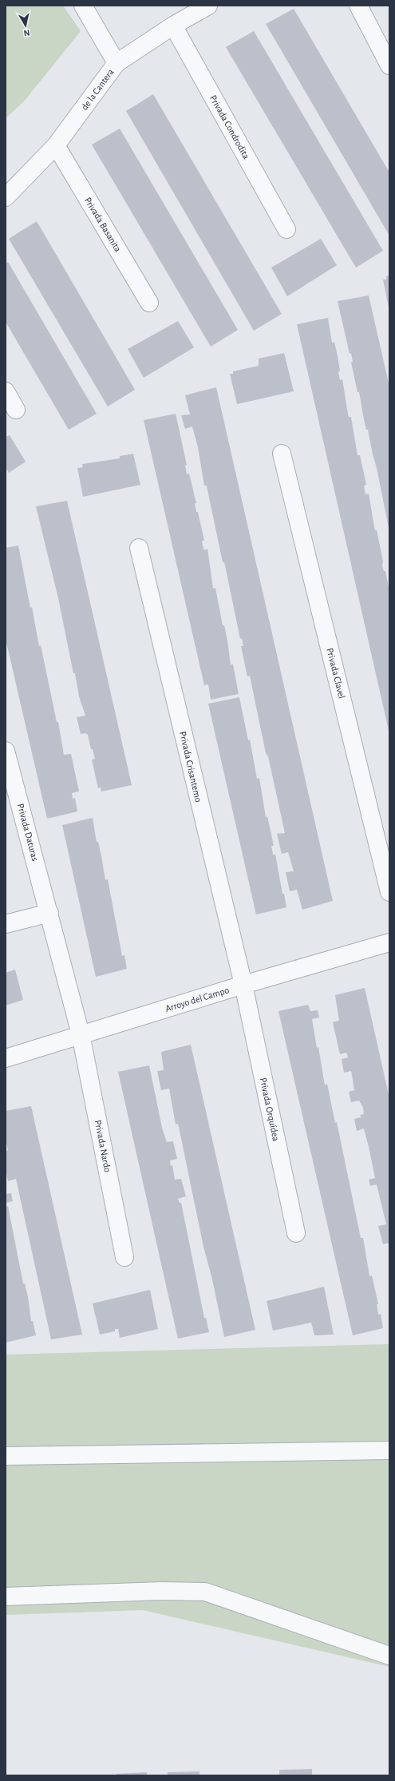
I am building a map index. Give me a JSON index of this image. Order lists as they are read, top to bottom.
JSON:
{
  "streets": {
    "street": [
      "de la Cantera",
      "Privada Condrodita",
      "Privada Basanita",
      "Privada Clavel",
      "Privada Crisantemo",
      "Privada Daturas",
      "Arroyo del Campo",
      "Privada Orquídea",
      "Privada Nardo"
    ]
  },
  "crossings": [
    ["de la Cantera", "Privada Condrodita"],
    ["de la Cantera", "Privada Basanita"],
    ["Privada Crisantemo", "Arroyo del Campo"],
    ["Privada Crisantemo", "Privada Orquídea"],
    ["Privada Daturas", "Arroyo del Campo"],
    ["Privada Daturas", "Privada Nardo"],
    ["Arroyo del Campo", "Privada Orquídea"],
    ["Arroyo del Campo", "Privada Nardo"]
  ],
  "north": "bottom"
}
